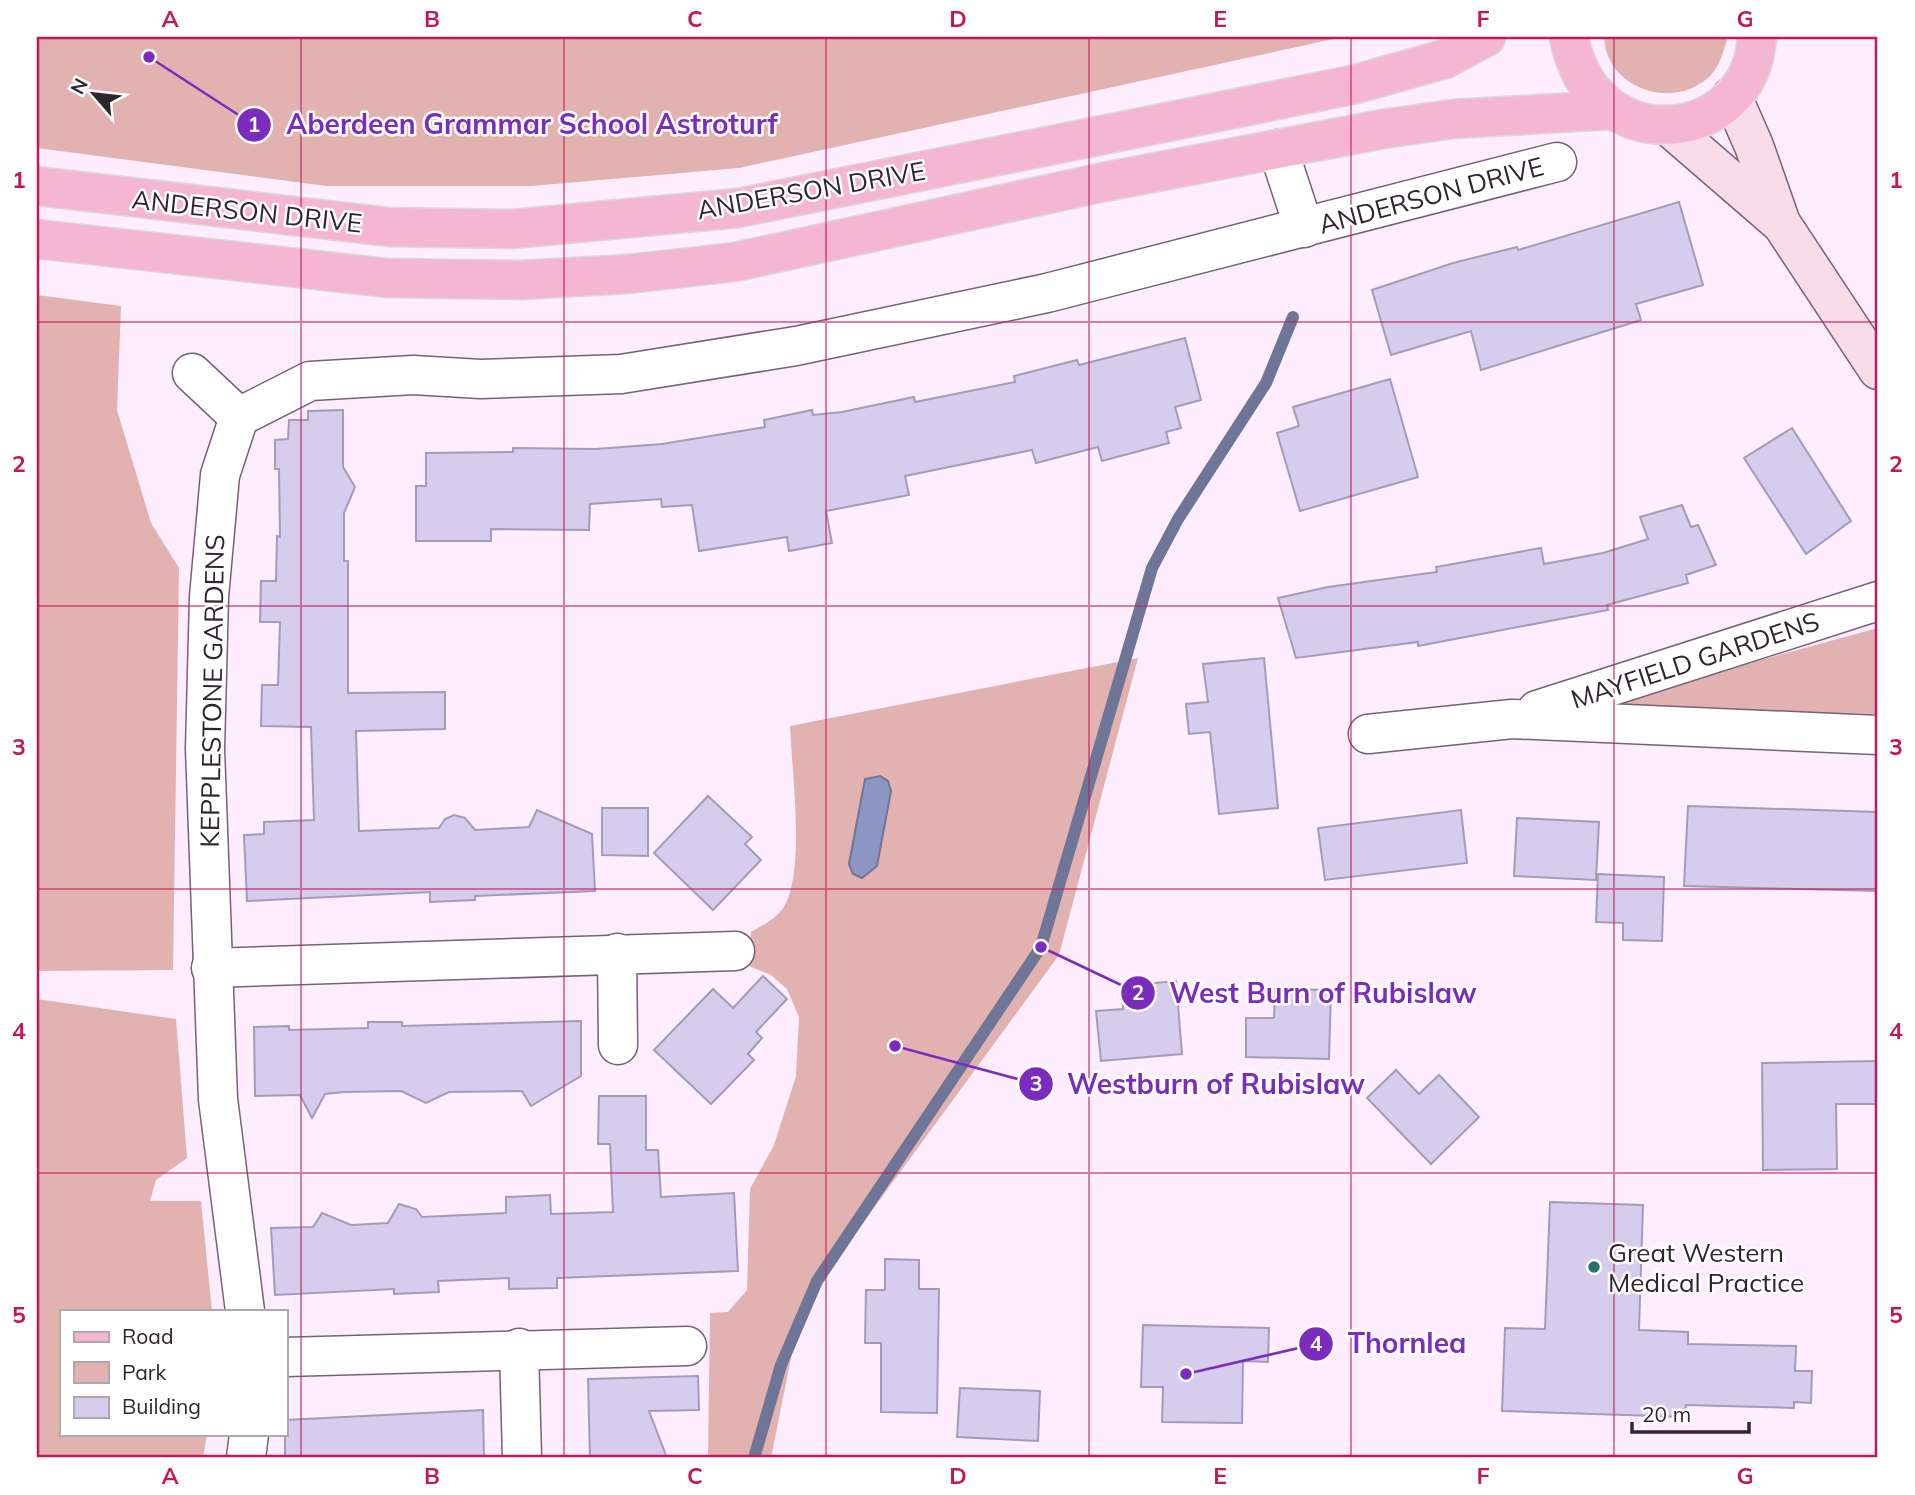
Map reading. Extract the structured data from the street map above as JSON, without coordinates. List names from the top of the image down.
{
  "streets": {
    "main road": ["ANDERSON DRIVE"],
    "street": ["MAYFIELD GARDENS", "KEPPLESTONE GARDENS"]
  },
  "crossings": [
    ["ANDERSON DRIVE", "KEPPLESTONE GARDENS"]
  ],
  "places": [
    "Aberdeen Grammar School Astroturf",
    "West Burn of Rubislaw",
    "Westburn of Rubislaw",
    "Great Western Medical Practice",
    "Thornlea"
  ],
  "legend": ["Road", "Park", "Building"],
  "scale_bar": "20 m",
  "north": "top left",
  "grid": {
    "columns": [
      "A",
      "B",
      "C",
      "D",
      "E",
      "F",
      "G"
    ],
    "rows": [
      "1",
      "2",
      "3",
      "4",
      "5"
    ]
  }
}
